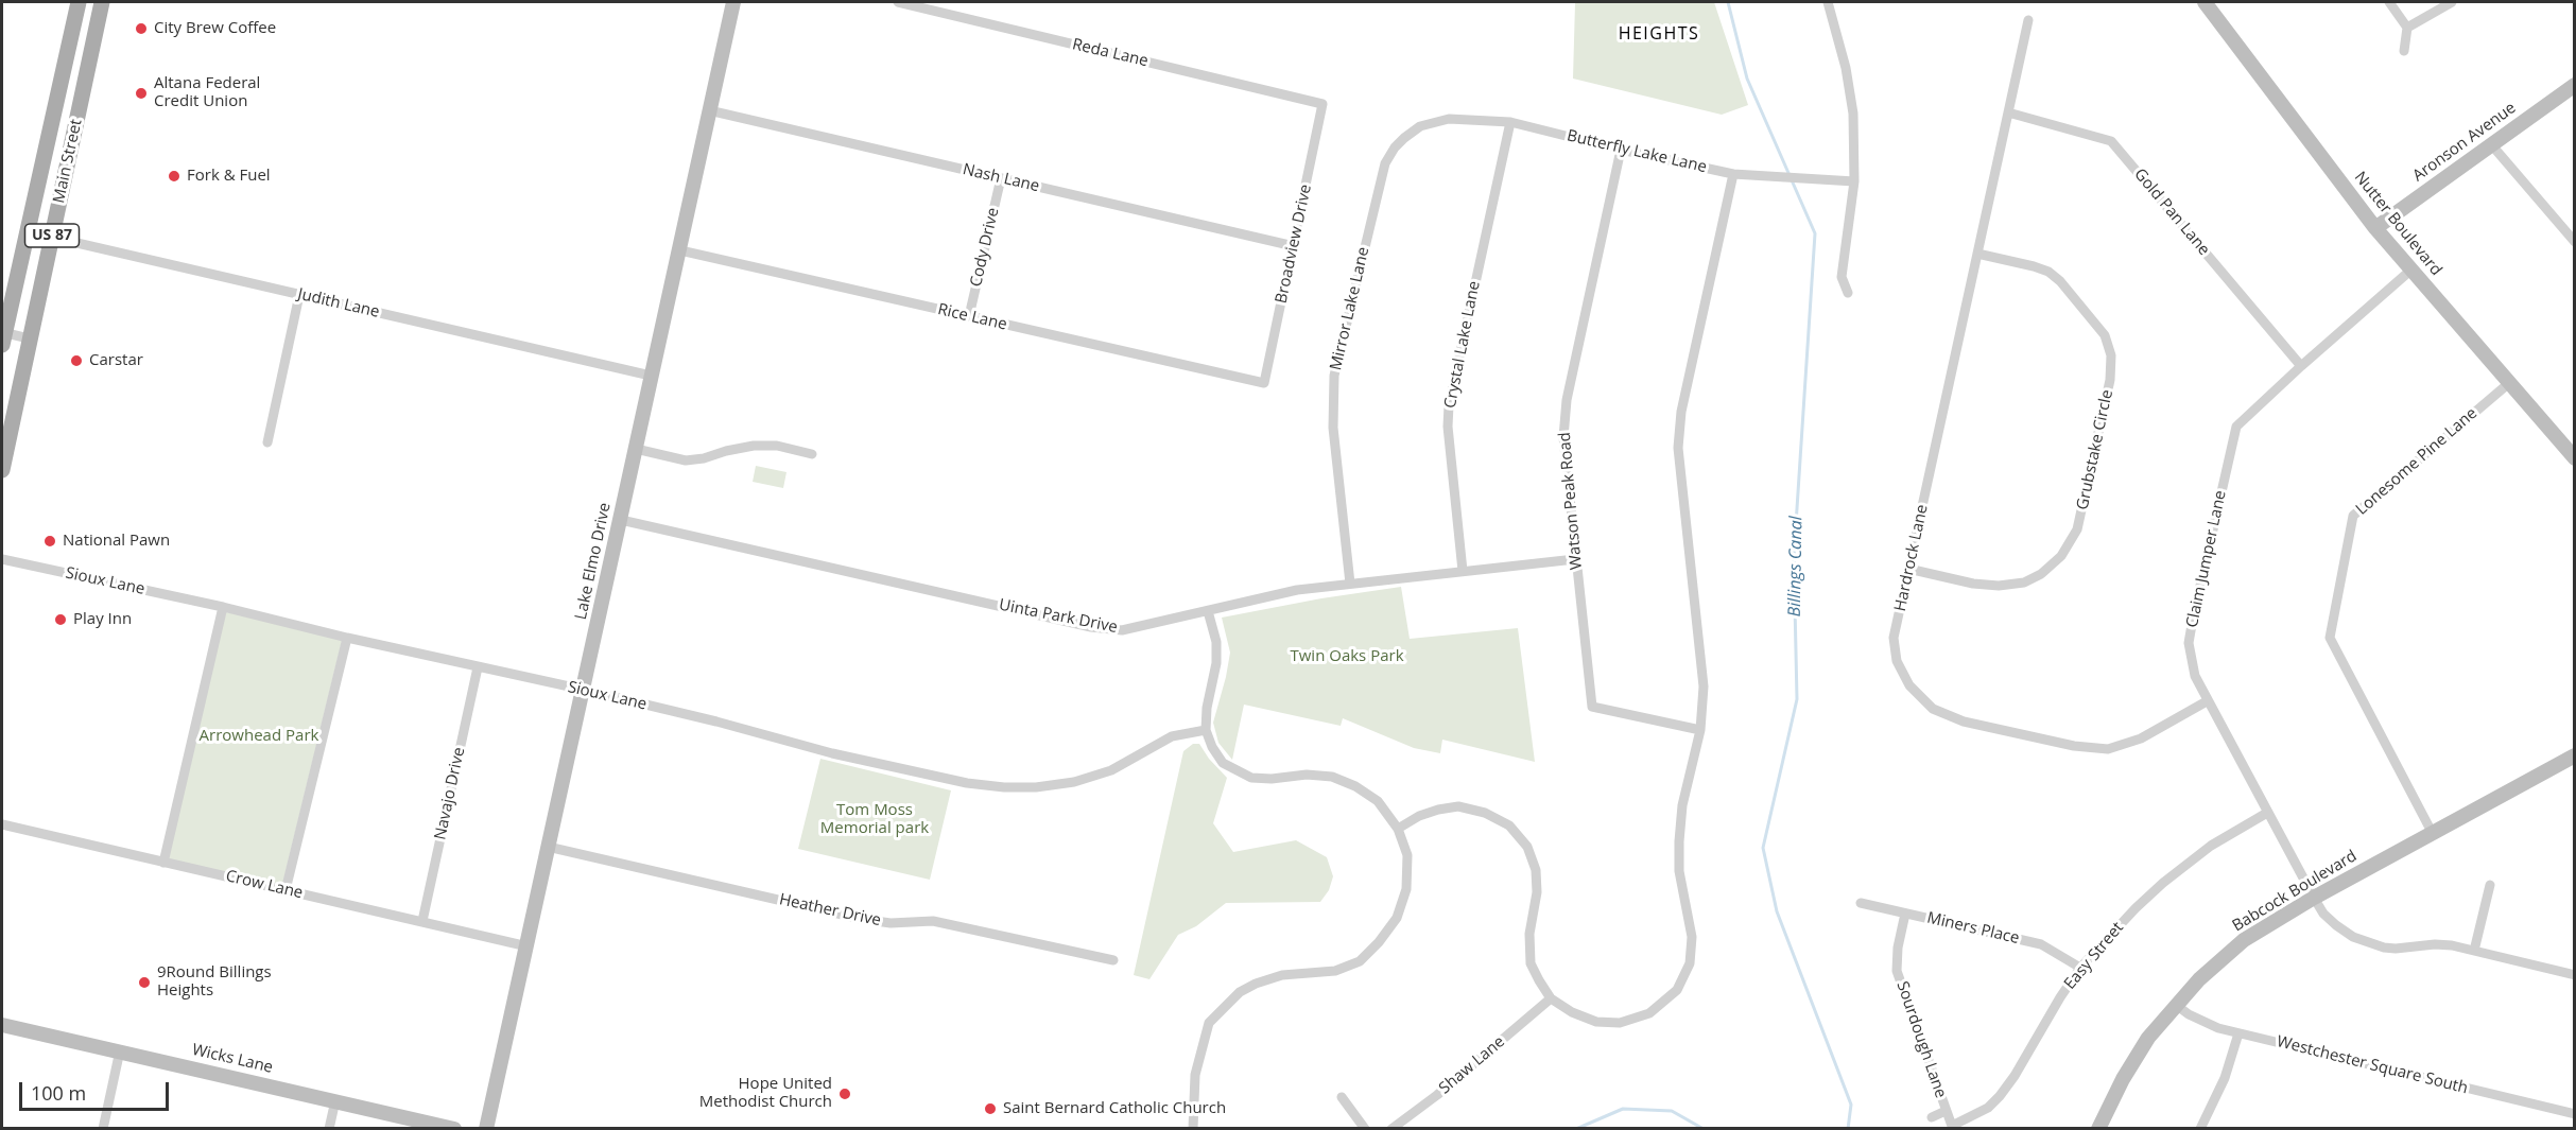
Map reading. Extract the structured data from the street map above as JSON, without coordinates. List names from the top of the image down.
{
  "streets": {
    "main road": [
      "Aronson Avenue",
      "Main Street",
      "Nutter Boulevard",
      "US 87",
      "Lake Elmo Drive",
      "Babcock Boulevard",
      "Wicks Lane"
    ],
    "street": [
      "Reda Lane",
      "Butterfly Lake Lane",
      "Nash Lane",
      "Gold Pan Lane",
      "Broadview Drive",
      "Cody Drive",
      "Judith Lane",
      "Mirror Lake Lane",
      "Rice Lane",
      "Crystal Lake Lane",
      "Grubstake Circle",
      "Lonesome Pine Lane",
      "Watson Peak Road",
      "Hardrock Lane",
      "Claim Jumper Lane",
      "Sioux Lane",
      "Uinta Park Drive",
      "Navajo Drive",
      "Crow Lane",
      "Heather Drive",
      "Miners Place",
      "Easy Street",
      "Sourdough Lane",
      "Shaw Lane",
      "Westchester Square South"
    ]
  },
  "crossings": [
    ["Reda Lane", "Broadview Drive"],
    ["Aronson Avenue", "Nutter Boulevard"],
    ["Butterfly Lake Lane", "Mirror Lake Lane"],
    ["Butterfly Lake Lane", "Crystal Lake Lane"],
    ["Butterfly Lake Lane", "Watson Peak Road"],
    ["Main Street", "Judith Lane"],
    ["Nash Lane", "Broadview Drive"],
    ["Nash Lane", "Cody Drive"],
    ["Nash Lane", "Lake Elmo Drive"],
    ["Gold Pan Lane", "Hardrock Lane"],
    ["Gold Pan Lane", "Claim Jumper Lane"],
    ["Nutter Boulevard", "Lonesome Pine Lane"],
    ["Nutter Boulevard", "Claim Jumper Lane"],
    ["Broadview Drive", "Rice Lane"],
    ["Cody Drive", "Rice Lane"],
    ["Judith Lane", "Lake Elmo Drive"],
    ["Mirror Lake Lane", "Uinta Park Drive"],
    ["Rice Lane", "Lake Elmo Drive"],
    ["Crystal Lake Lane", "Uinta Park Drive"],
    ["Grubstake Circle", "Hardrock Lane"],
    ["Lonesome Pine Lane", "Babcock Boulevard"],
    ["Watson Peak Road", "Uinta Park Drive"],
    ["Hardrock Lane", "Claim Jumper Lane"],
    ["Claim Jumper Lane", "Babcock Boulevard"],
    ["Claim Jumper Lane", "Easy Street"],
    ["Lake Elmo Drive", "Sioux Lane"],
    ["Lake Elmo Drive", "Uinta Park Drive"],
    ["Lake Elmo Drive", "Crow Lane"],
    ["Lake Elmo Drive", "Heather Drive"],
    ["Sioux Lane", "Navajo Drive"],
    ["Navajo Drive", "Crow Lane"],
    ["Babcock Boulevard", "Westchester Square South"],
    ["Miners Place", "Easy Street"],
    ["Miners Place", "Sourdough Lane"],
    ["Easy Street", "Sourdough Lane"]
  ],
  "districts": ["HEIGHTS"],
  "water": ["Billings Canal"],
  "parks": ["Twin Oaks Park", "Arrowhead Park", "Tom Moss Memorial park"],
  "places": [
    "City Brew Coffee",
    "Altana Federal Credit Union",
    "Fork & Fuel",
    "Carstar",
    "National Pawn",
    "Play Inn",
    "9Round Billings Heights",
    "Hope United Methodist Church",
    "Saint Bernard Catholic Church"
  ],
  "scale_bar": "100 m"
}
